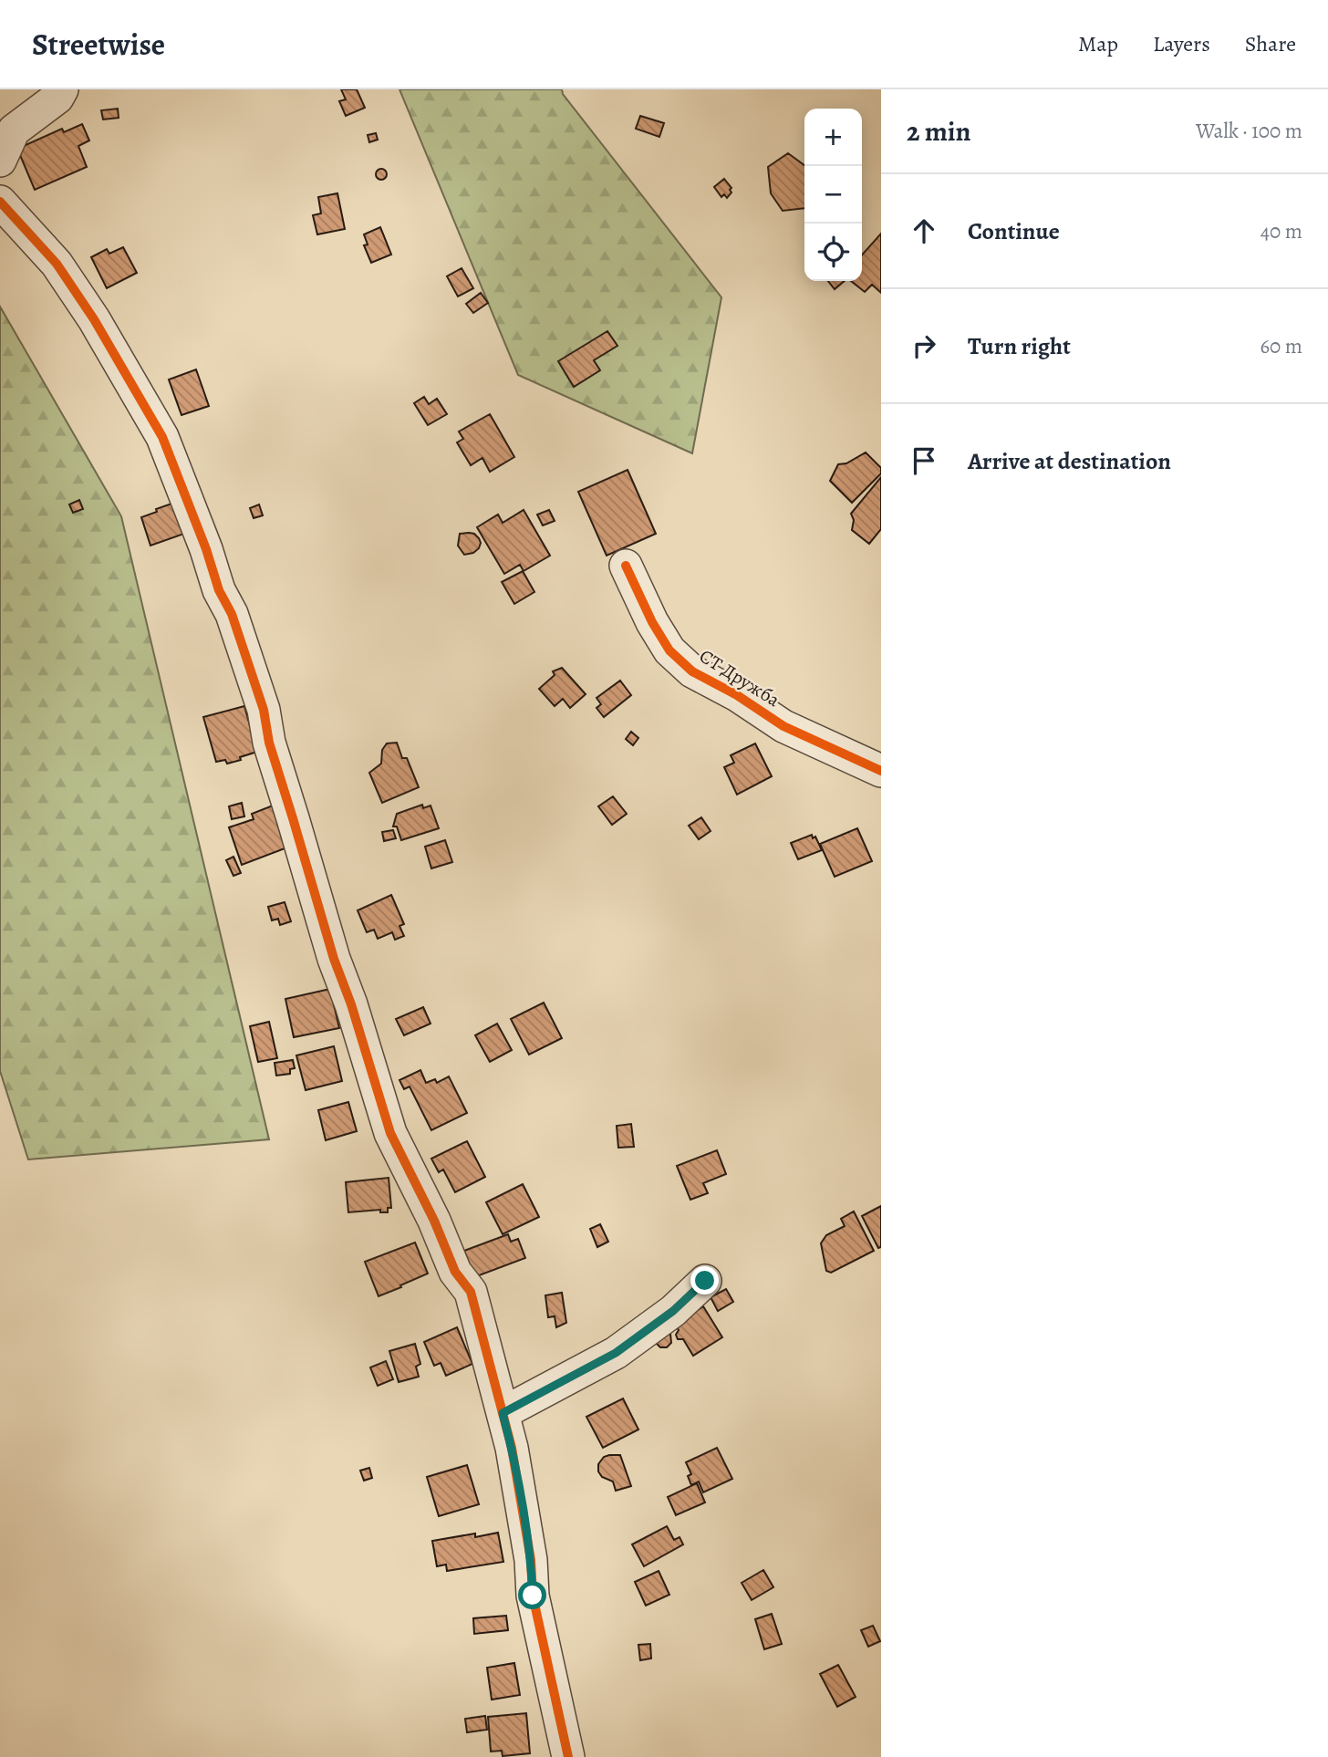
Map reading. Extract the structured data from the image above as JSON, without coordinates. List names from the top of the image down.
{
  "streets": {
    "street": ["СТ Дружба"]
  },
  "page": {
    "header": "Streetwise",
    "nav": ["Map", "Layers", "Share"],
    "heading": ["2 min", "Walk · 100 m"],
    "map_buttons": ["+", "−"],
    "list": [
      ["Continue", "40 m"],
      ["Turn right", "60 m"],
      "Arrive at destination"
    ]
  }
}
